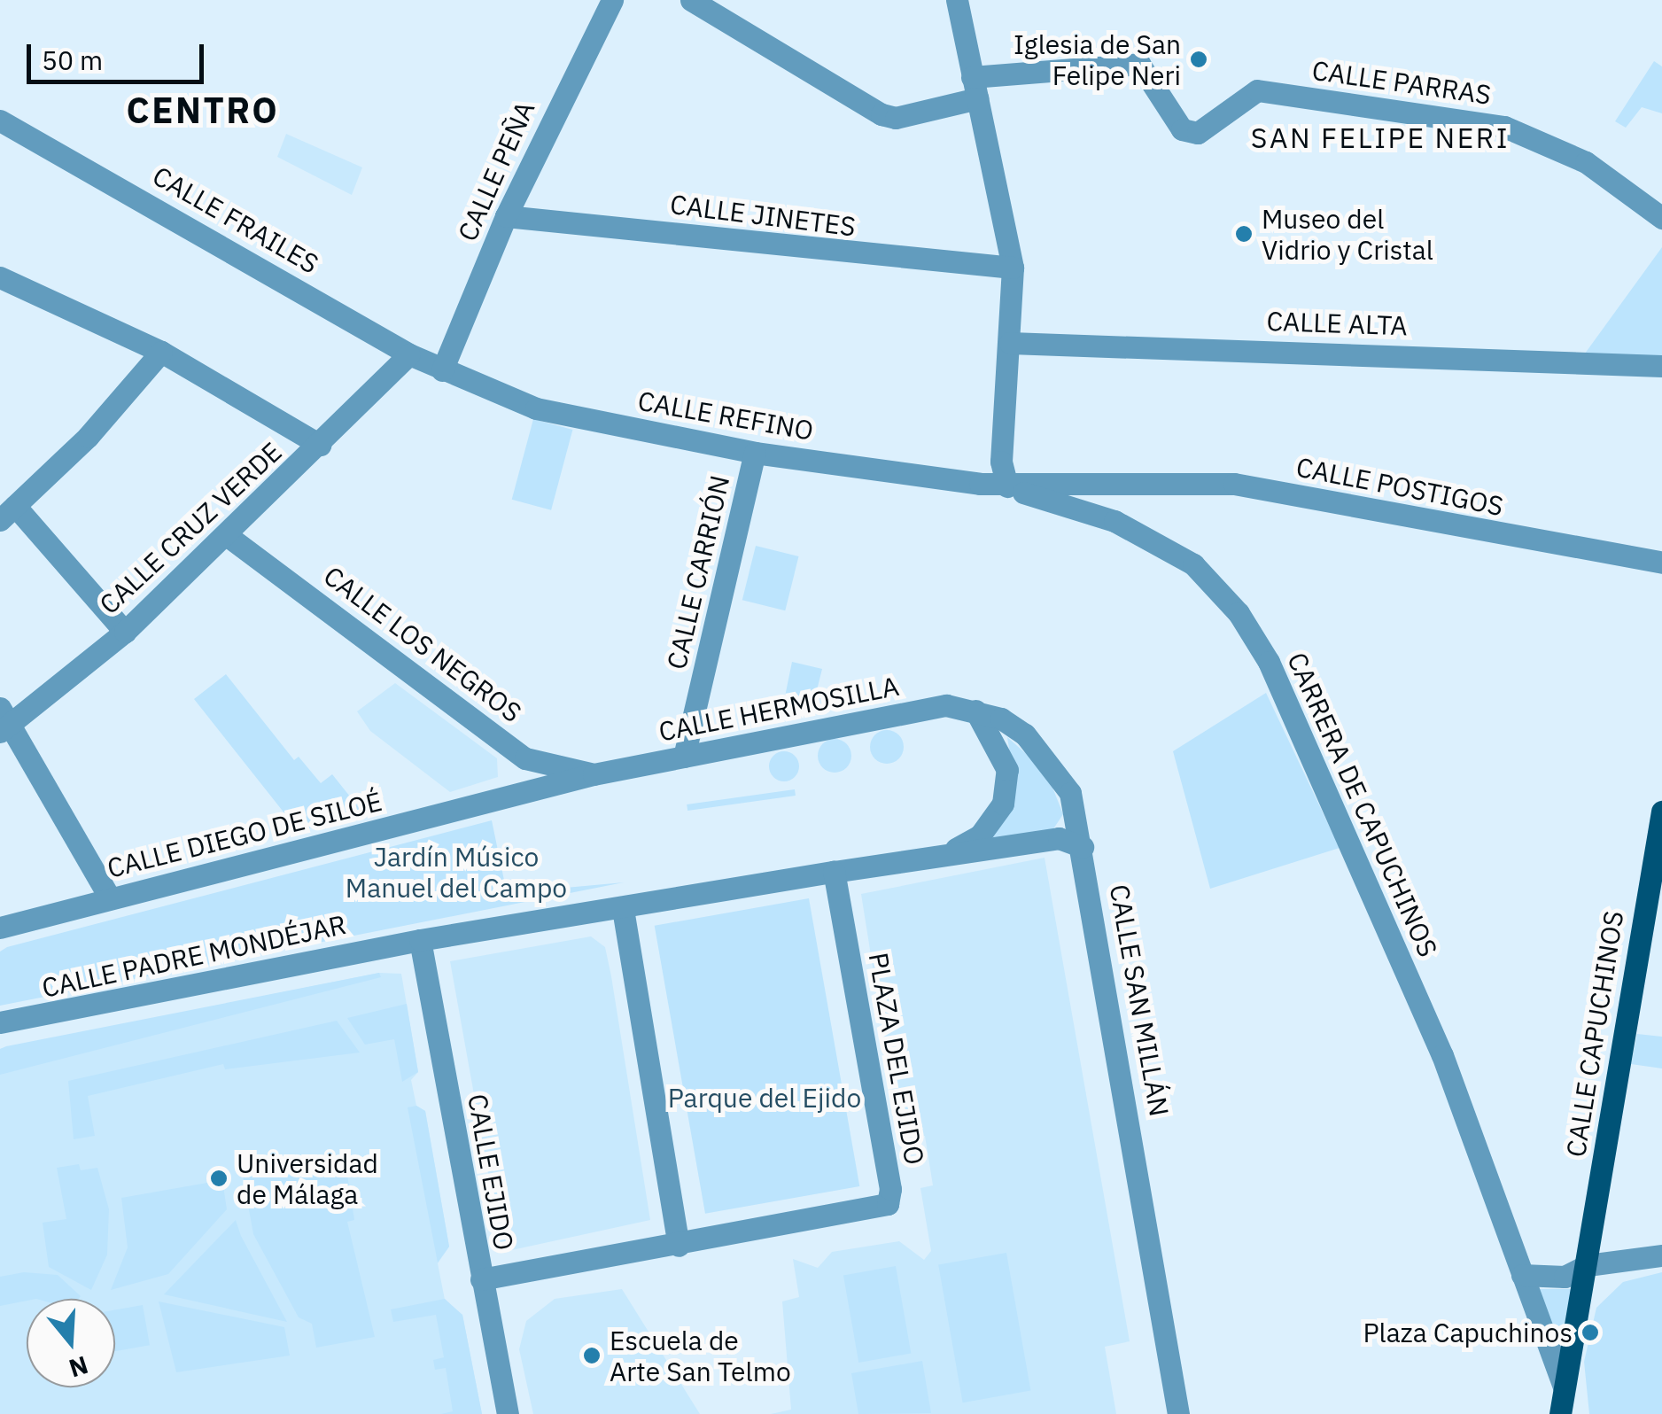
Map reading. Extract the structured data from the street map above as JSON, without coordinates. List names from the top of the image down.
{
  "streets": {
    "main road": ["CALLE CAPUCHINOS"],
    "street": [
      "CALLE PARRAS",
      "CALLE PEÑA",
      "CALLE JINETES",
      "CALLE FRAILES",
      "CALLE ALTA",
      "CALLE REFINO",
      "CALLE POSTIGOS",
      "CALLE CRUZ VERDE",
      "CALLE CARRIÓN",
      "CALLE LOS NEGROS",
      "CALLE HERMOSILLA",
      "CARRERA DE CAPUCHINOS",
      "CALLE DIEGO DE SILOÉ",
      "CALLE PADRE MONDÉJAR",
      "CALLE SAN MILLÁN",
      "PLAZA DEL EJIDO",
      "CALLE EJIDO"
    ]
  },
  "crossings": [
    ["CALLE PEÑA", "CALLE JINETES"],
    ["CALLE PEÑA", "CALLE FRAILES"],
    ["CALLE PEÑA", "CALLE REFINO"],
    ["CALLE FRAILES", "CALLE REFINO"],
    ["CALLE FRAILES", "CALLE CRUZ VERDE"],
    ["CALLE REFINO", "CALLE POSTIGOS"],
    ["CALLE REFINO", "CALLE CARRIÓN"],
    ["CALLE REFINO", "CARRERA DE CAPUCHINOS"],
    ["CALLE POSTIGOS", "CARRERA DE CAPUCHINOS"],
    ["CALLE CRUZ VERDE", "CALLE LOS NEGROS"],
    ["CALLE CARRIÓN", "CALLE HERMOSILLA"],
    ["CALLE LOS NEGROS", "CALLE HERMOSILLA"],
    ["CALLE LOS NEGROS", "CALLE DIEGO DE SILOÉ"],
    ["CALLE HERMOSILLA", "CALLE DIEGO DE SILOÉ"],
    ["CALLE HERMOSILLA", "CALLE PADRE MONDÉJAR"],
    ["CALLE HERMOSILLA", "CALLE SAN MILLÁN"],
    ["CALLE PADRE MONDÉJAR", "CALLE SAN MILLÁN"],
    ["CALLE PADRE MONDÉJAR", "PLAZA DEL EJIDO"],
    ["CALLE PADRE MONDÉJAR", "CALLE EJIDO"],
    ["PLAZA DEL EJIDO", "CALLE EJIDO"]
  ],
  "districts": ["CENTRO", "SAN FELIPE NERI"],
  "parks": ["Jardín Músico Manuel del Campo", "Parque del Ejido"],
  "places": [
    "Iglesia de San Felipe Neri",
    "Museo del Vidrio y Cristal",
    "Universidad de Málaga",
    "Plaza Capuchinos",
    "Escuela de Arte San Telmo"
  ],
  "scale_bar": "50 m",
  "north": "bottom"
}
